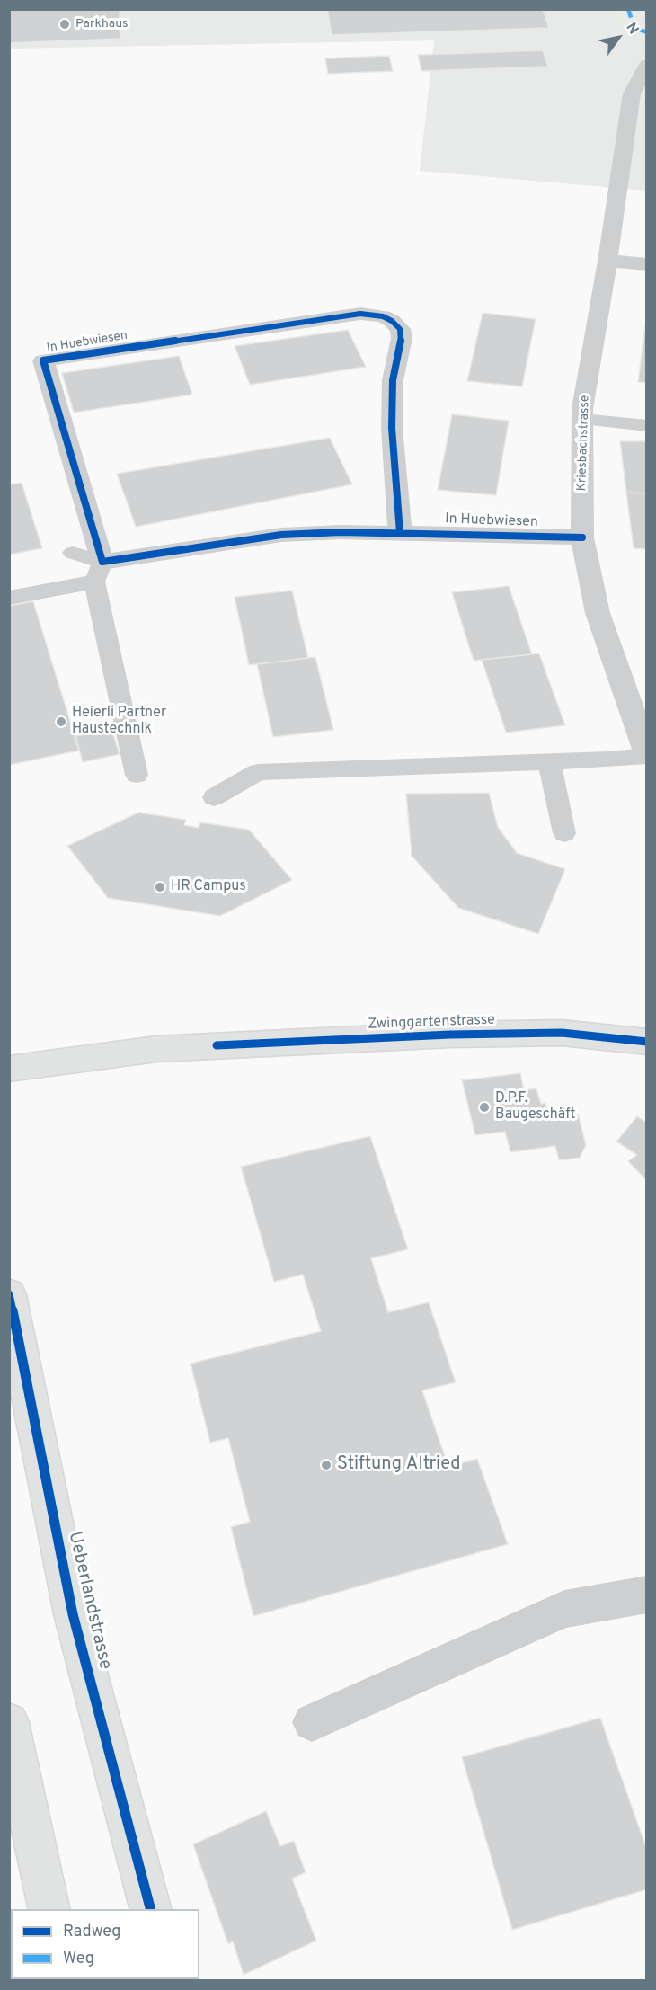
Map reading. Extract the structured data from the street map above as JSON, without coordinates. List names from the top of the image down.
{
  "streets": {
    "main road": ["Zwinggartenstrasse", "Ueberlandstrasse"],
    "street": ["In Huebwiesen", "Kriesbachstrasse"]
  },
  "crossings": [
    ["In Huebwiesen", "Kriesbachstrasse"]
  ],
  "places": [
    "Parkhaus",
    "Heierli Partner Haustechnik",
    "HR Campus",
    "D.P.F. Baugeschäft",
    "Stiftung Altried"
  ],
  "legend": ["Radweg", "Weg"],
  "north": "top right"
}
